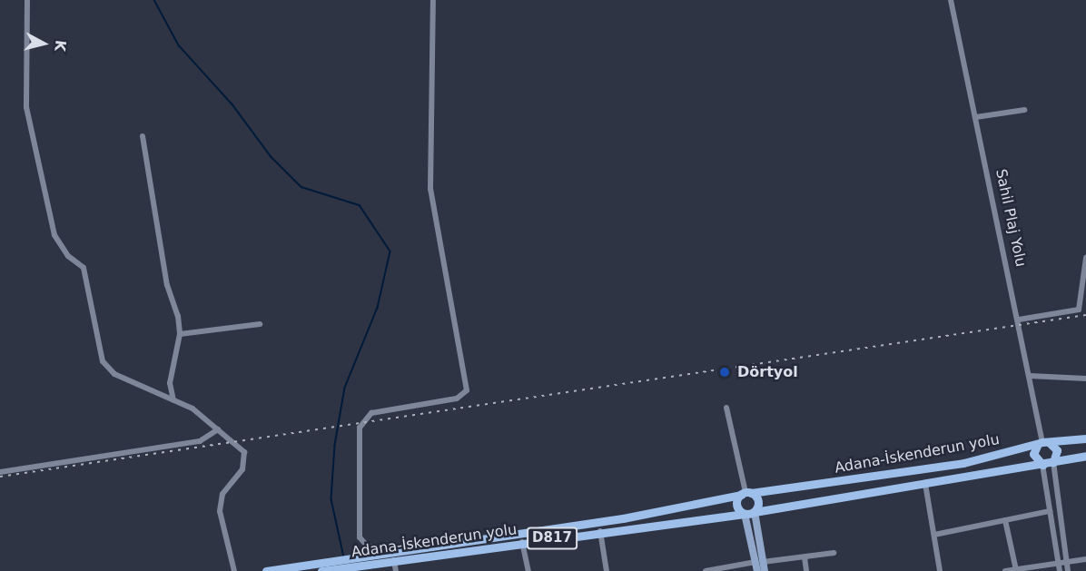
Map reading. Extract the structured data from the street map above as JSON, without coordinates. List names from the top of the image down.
{
  "streets": {
    "highway": ["Adana-İskenderun yolu", "D817"],
    "street": ["Sahil Plaj Yolu"]
  },
  "crossings": [
    ["Sahil Plaj Yolu", "Adana-İskenderun yolu"],
    ["Adana-İskenderun yolu", "D817"]
  ],
  "places": ["Dörtyol"],
  "north": "right"
}
